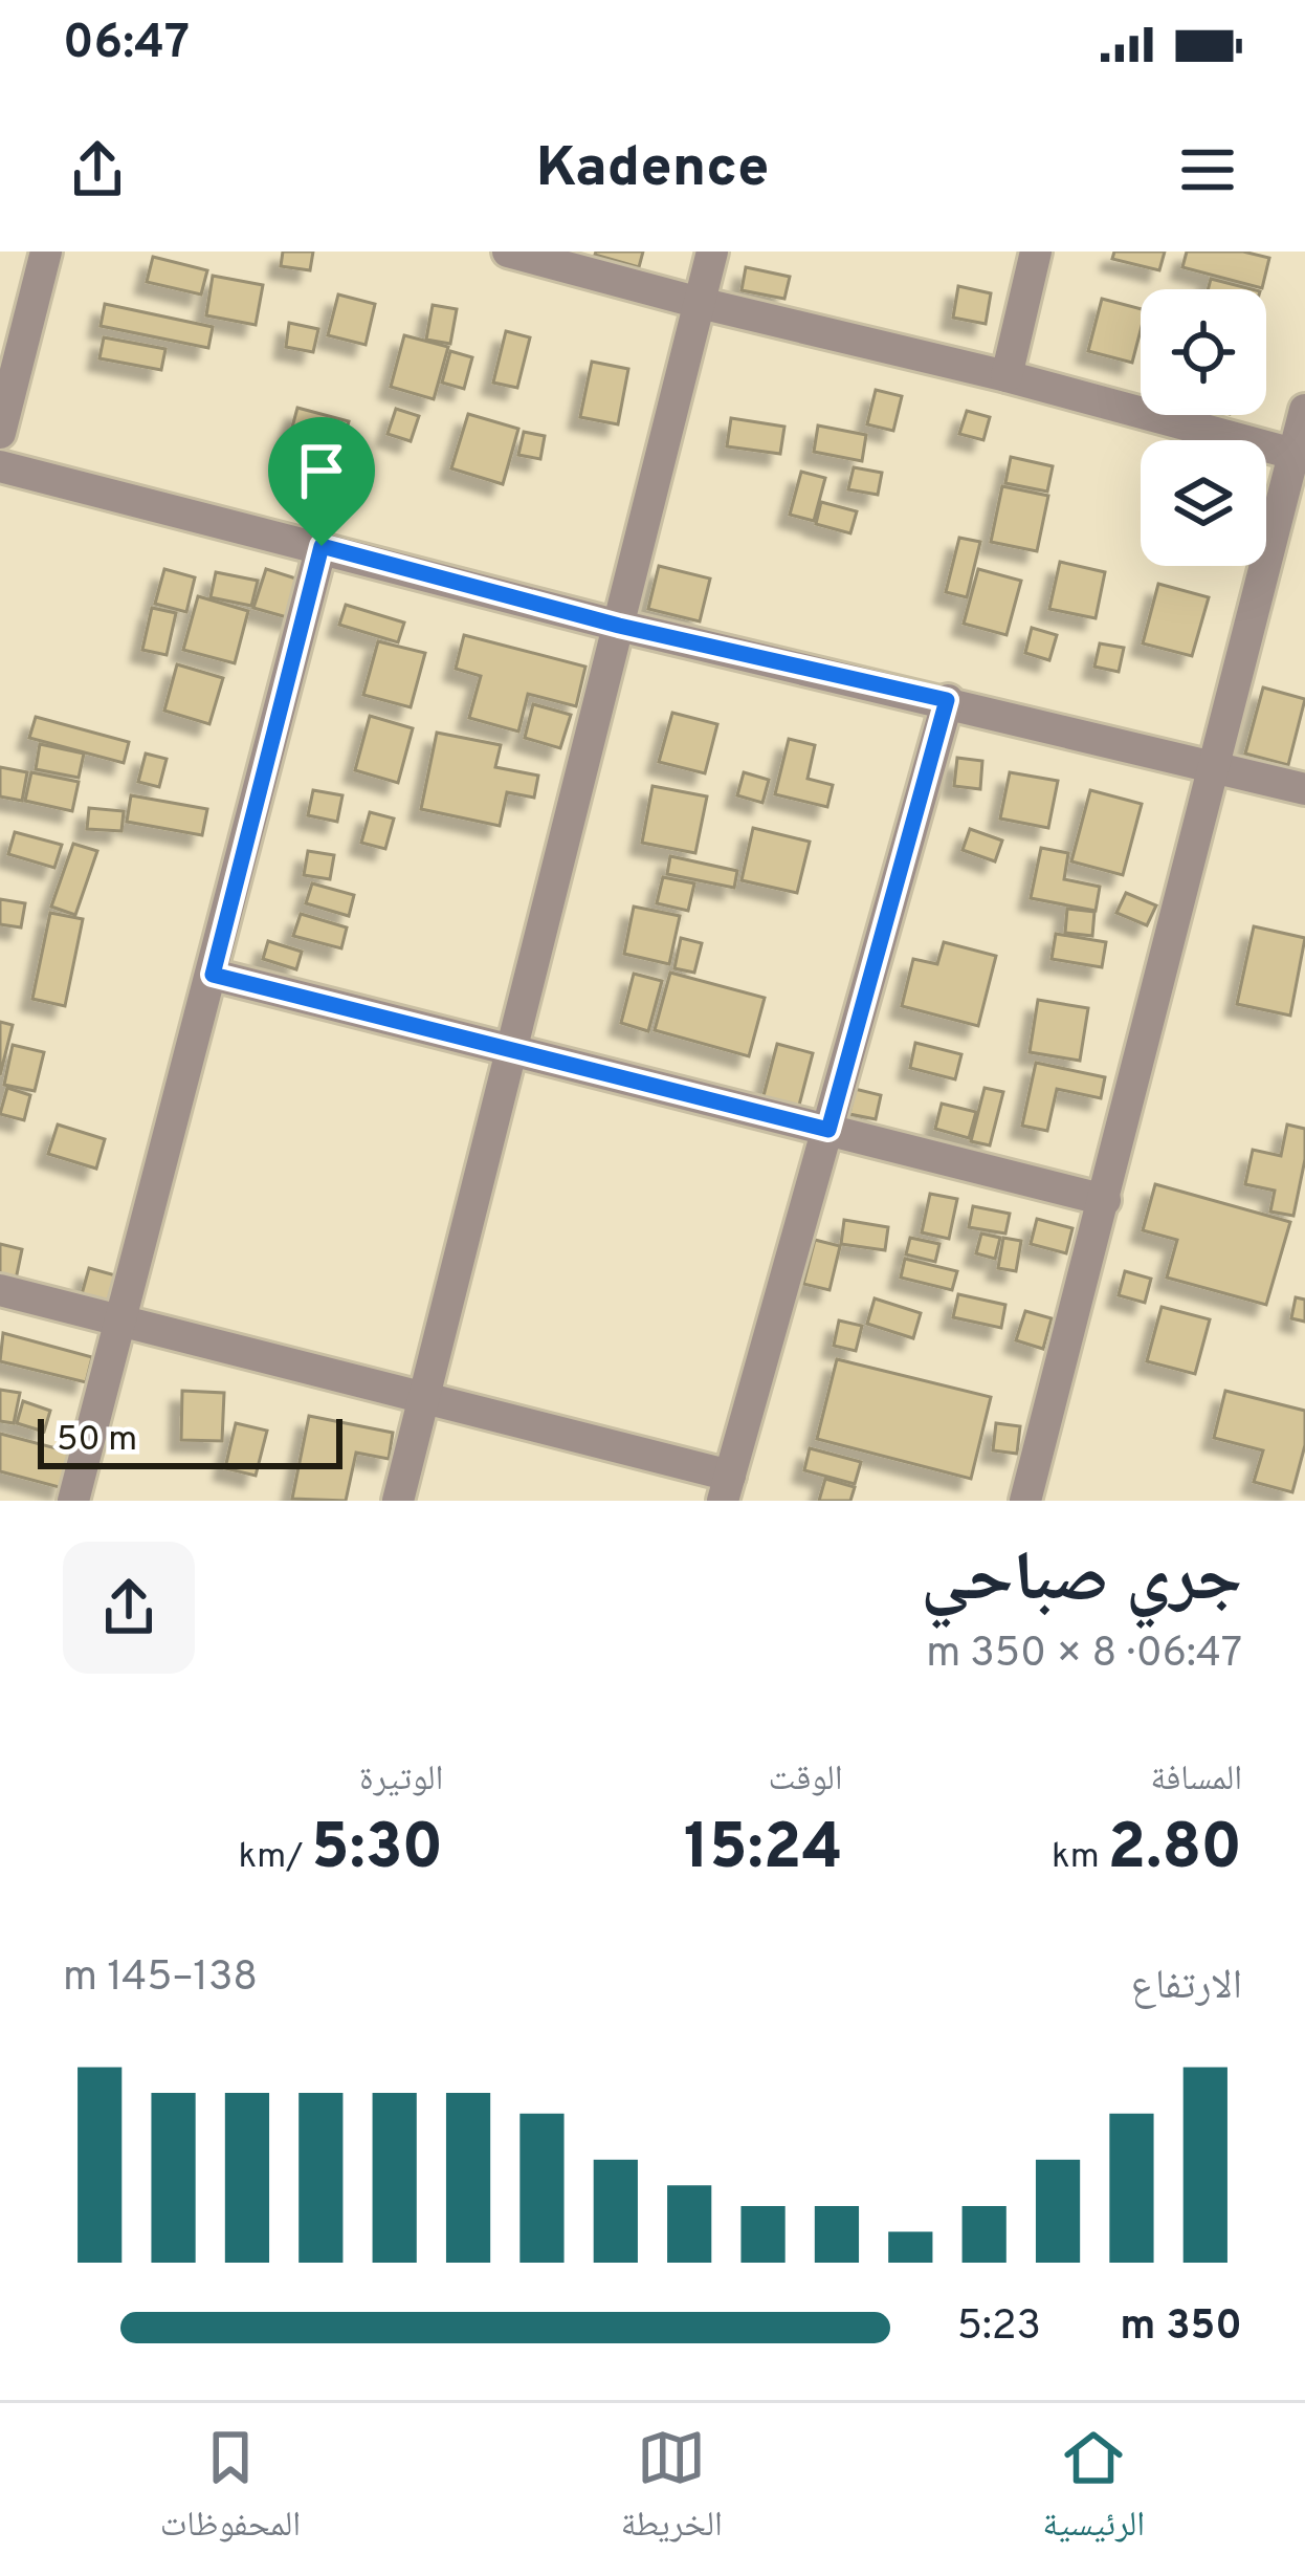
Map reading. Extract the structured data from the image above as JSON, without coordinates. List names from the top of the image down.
{
  "scale_bar": "50 m",
  "page": {
    "status": "06:47",
    "header": "Kadence",
    "scale": "50 m",
    "heading": ["جري صباحي", "06:47 · 8 × 350 m"],
    "stats": [
      ["المسافة", "2.80 km"],
      ["الوقت", "15:24"],
      ["الوتيرة", "5:30 /km"]
    ],
    "chart": ["الارتفاع", "138–145 m"],
    "list": [
      {
        "name": "350 m",
        "note": "5:23"
      }
    ],
    "tabs": ["الرئيسية", "الخريطة", "المحفوظات"]
  }
}
